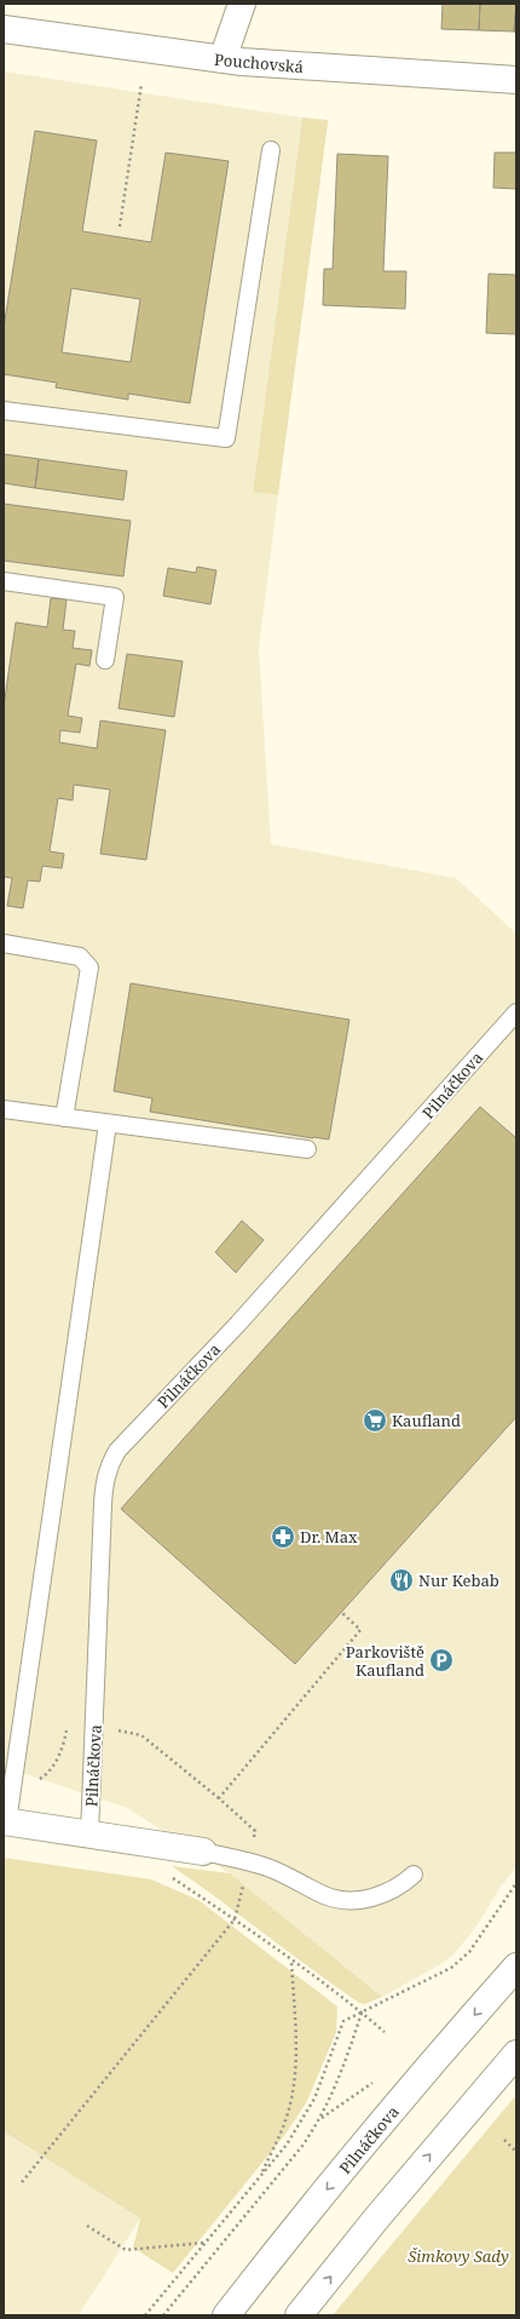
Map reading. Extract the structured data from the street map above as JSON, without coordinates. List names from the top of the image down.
{
  "streets": {
    "main road": ["Pouchovská", "Pilnáčkova"]
  },
  "parks": ["Šimkovy Sady"],
  "places": {
    "supermarket": ["Kaufland"],
    "pharmacy": ["Dr. Max"],
    "restaurant": ["Nur Kebab"],
    "parking": ["Parkoviště Kaufland"]
  }
}
